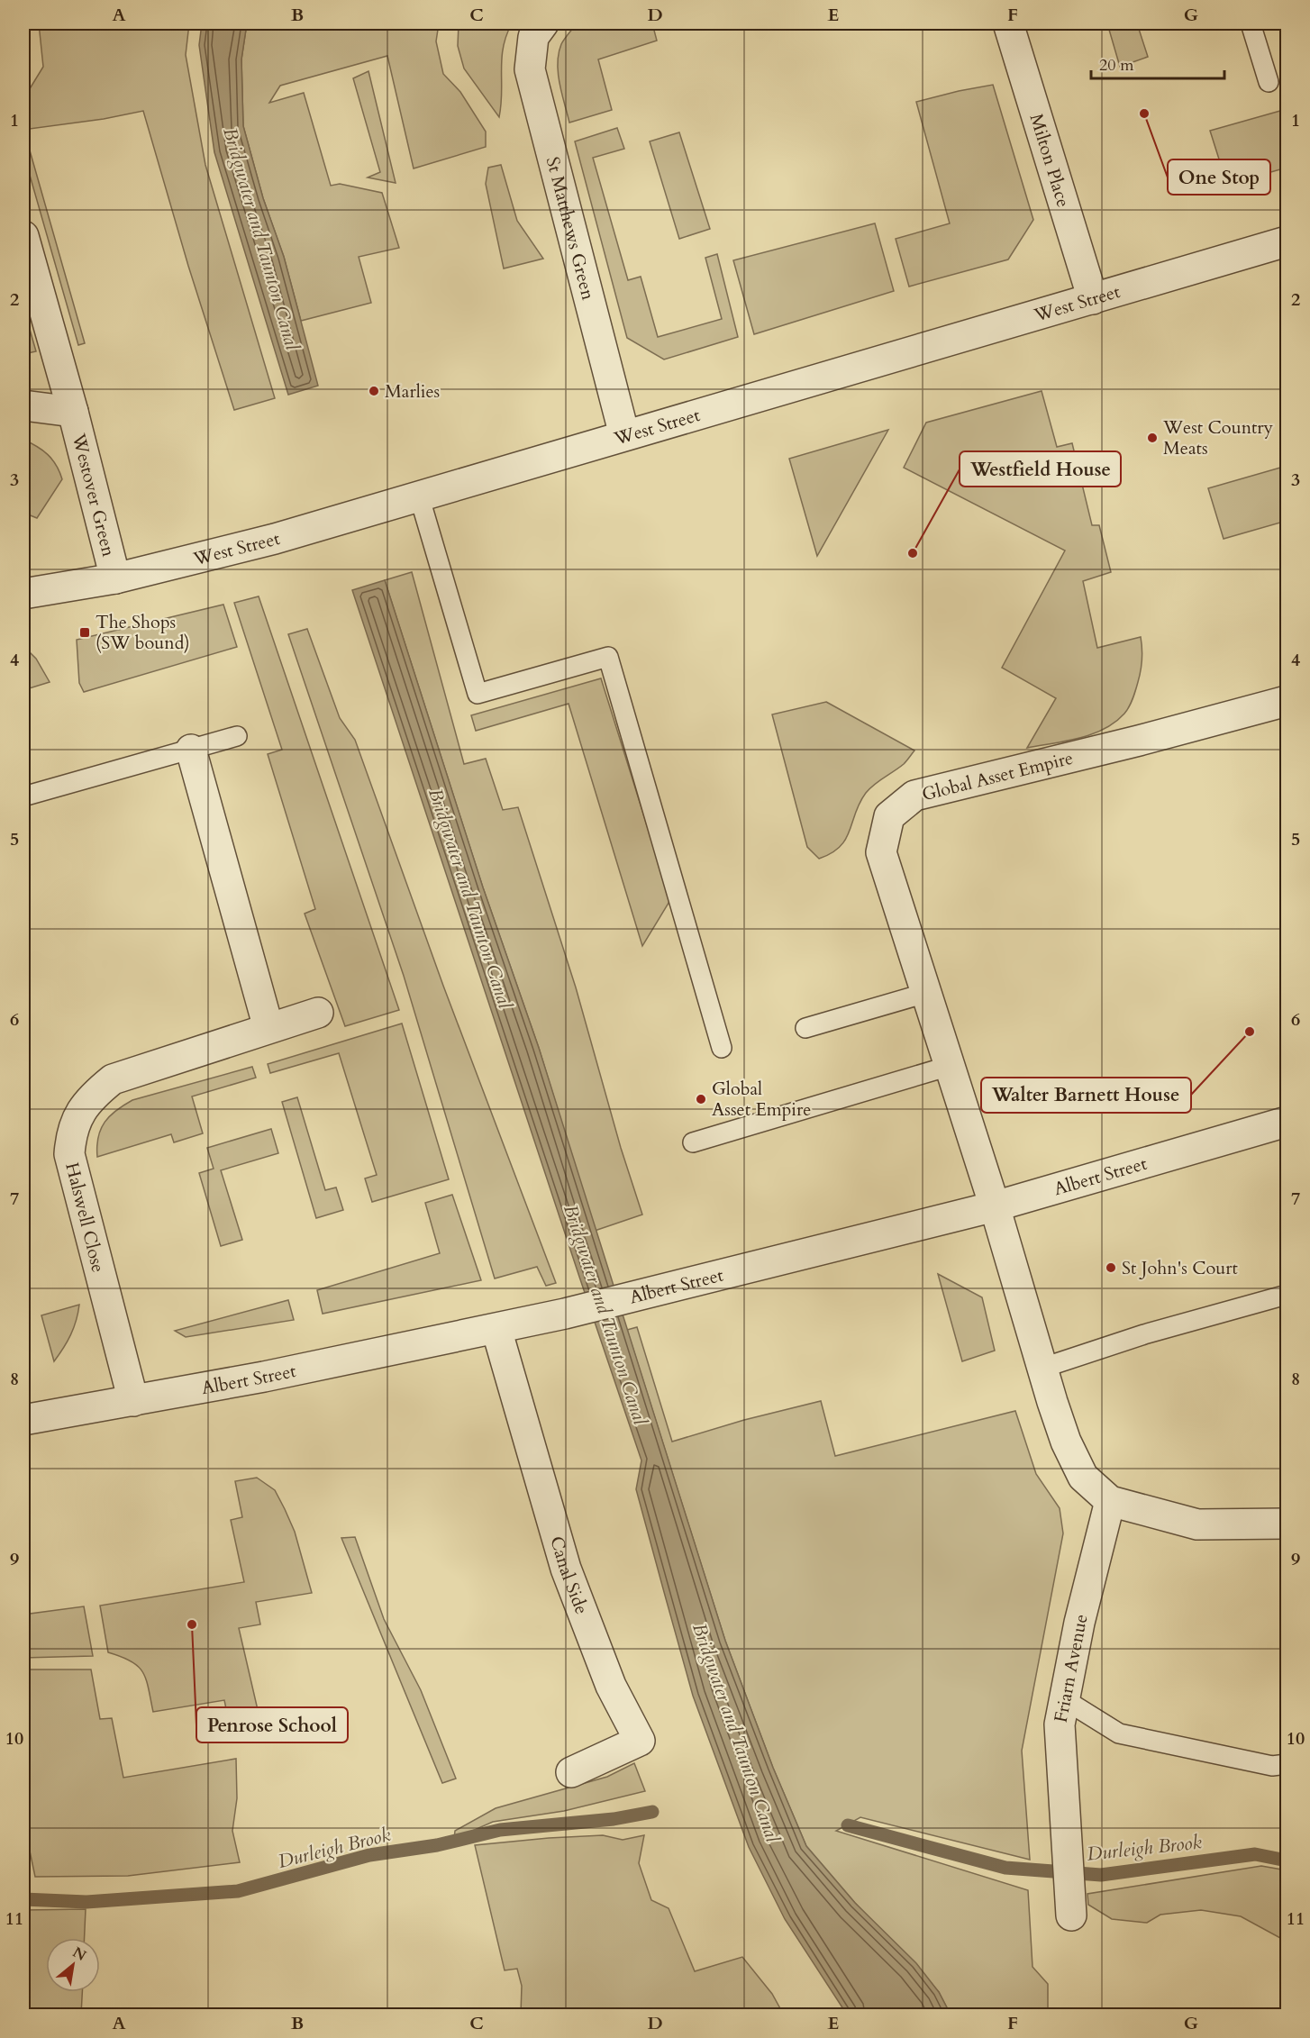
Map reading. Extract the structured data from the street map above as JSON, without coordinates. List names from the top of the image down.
{
  "streets": {
    "street": [
      "Milton Place",
      "St Matthews Green",
      "West Street",
      "Westover Green",
      "Global Asset Empire",
      "Albert Street",
      "Halswell Close",
      "Canal Side",
      "Friarn Avenue"
    ]
  },
  "crossings": [
    ["Milton Place", "West Street"],
    ["St Matthews Green", "West Street"],
    ["West Street", "Westover Green"],
    ["Global Asset Empire", "Albert Street"],
    ["Albert Street", "Halswell Close"],
    ["Albert Street", "Canal Side"]
  ],
  "water": ["Bridgwater and Taunton Canal", "Durleigh Brook"],
  "places": {
    "other": [
      "One Stop",
      "Marlies",
      "West Country Meats",
      "Westfield House",
      "Walter Barnett House",
      "Global Asset Empire",
      "St John's Court",
      "Penrose School"
    ],
    "transit": ["The Shops (SW bound)"]
  },
  "scale_bar": "20 m",
  "north": "top right",
  "grid": {
    "columns": [
      "A",
      "B",
      "C",
      "D",
      "E",
      "F",
      "G"
    ],
    "rows": [
      "1",
      "2",
      "3",
      "4",
      "5",
      "6",
      "7",
      "8",
      "9",
      "10",
      "11"
    ]
  }
}
